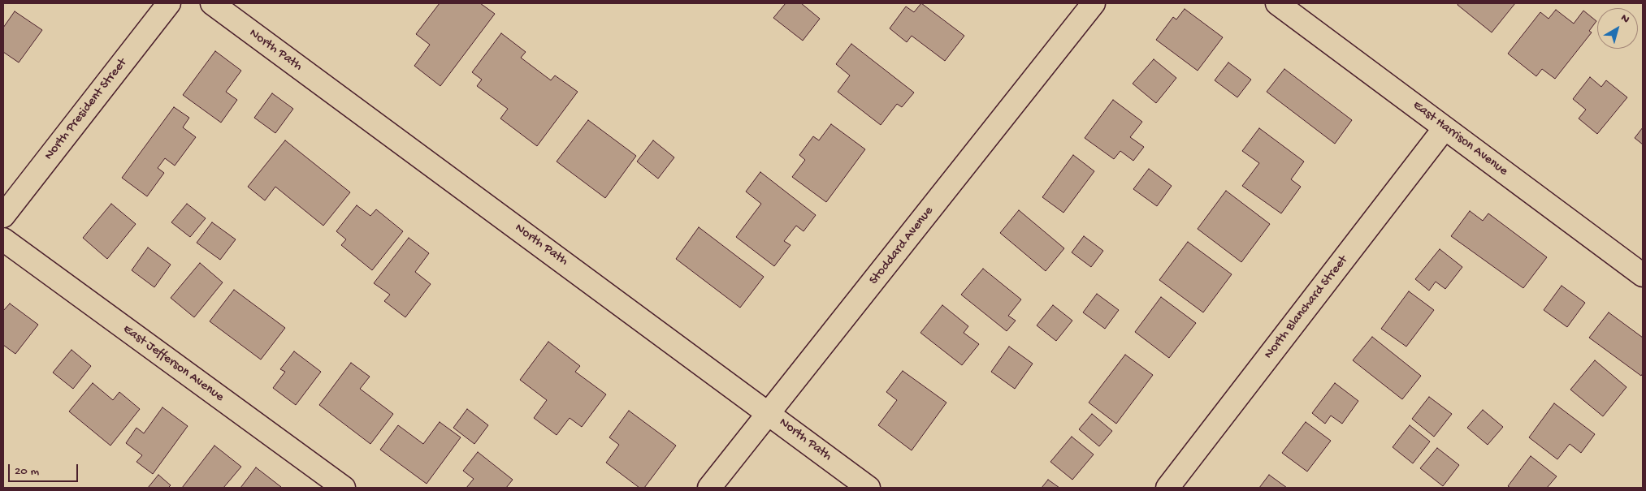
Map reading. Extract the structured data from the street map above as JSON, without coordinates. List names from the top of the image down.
{
  "streets": {
    "street": [
      "North Path",
      "North President Street",
      "East Harrison Avenue",
      "Stoddard Avenue",
      "North Blanchard Street",
      "East Jefferson Avenue"
    ]
  },
  "crossings": [
    ["North Path", "Stoddard Avenue"],
    ["East Harrison Avenue", "North Blanchard Street"]
  ],
  "scale_bar": "20 m",
  "north": "top right"
}
